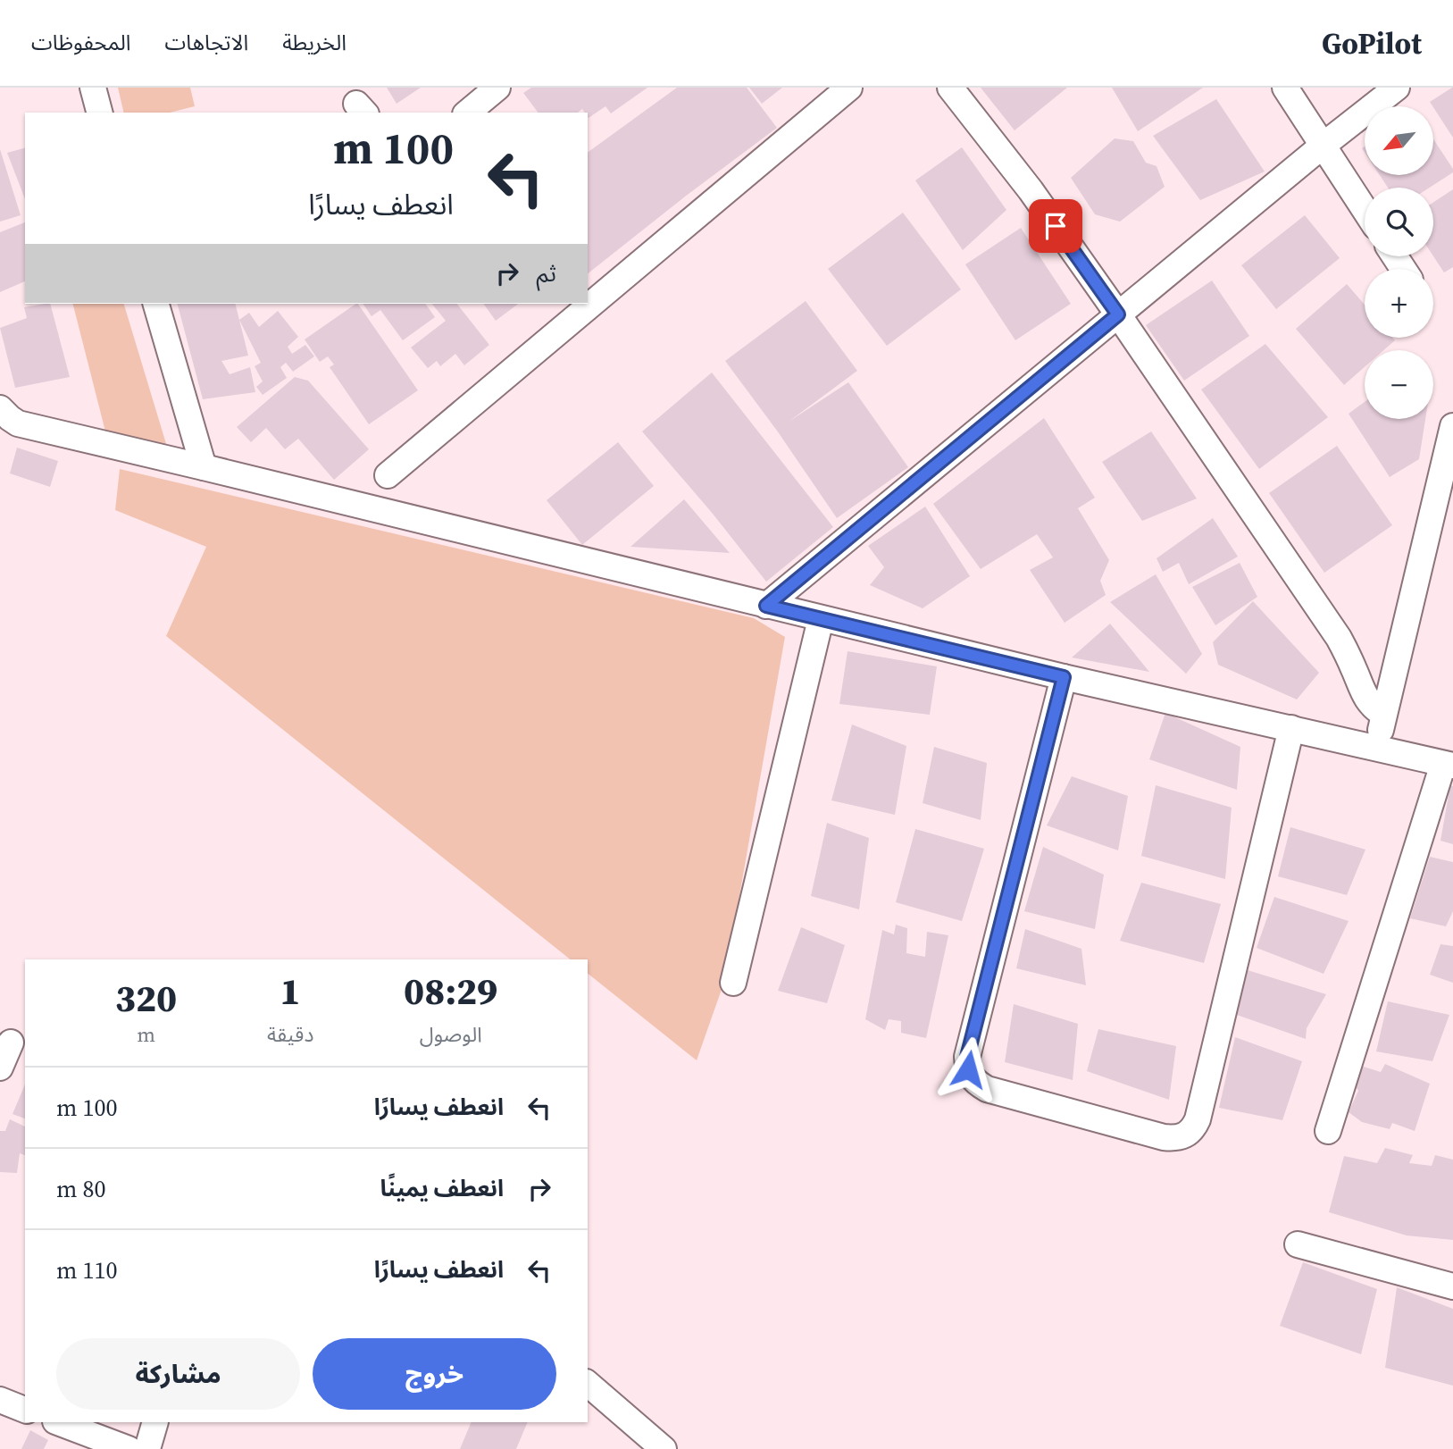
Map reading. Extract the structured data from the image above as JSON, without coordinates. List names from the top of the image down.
{
  "north": "bottom left",
  "page": {
    "header": "GoPilot",
    "nav": ["الخريطة", "الاتجاهات", "المحفوظات"],
    "map_buttons": ["+", "−"],
    "turn": ["100 m", "انعطف يسارًا"],
    "then": "ثم",
    "eta": [
      "08:29",
      "الوصول",
      "1",
      "دقيقة",
      "320",
      "m"
    ],
    "list": [
      {
        "name": "انعطف يسارًا",
        "value": "100 m"
      },
      {
        "name": "انعطف يمينًا",
        "value": "80 m"
      },
      {
        "name": "انعطف يسارًا",
        "value": "110 m"
      }
    ],
    "buttons": ["خروج", "مشاركة"]
  }
}
